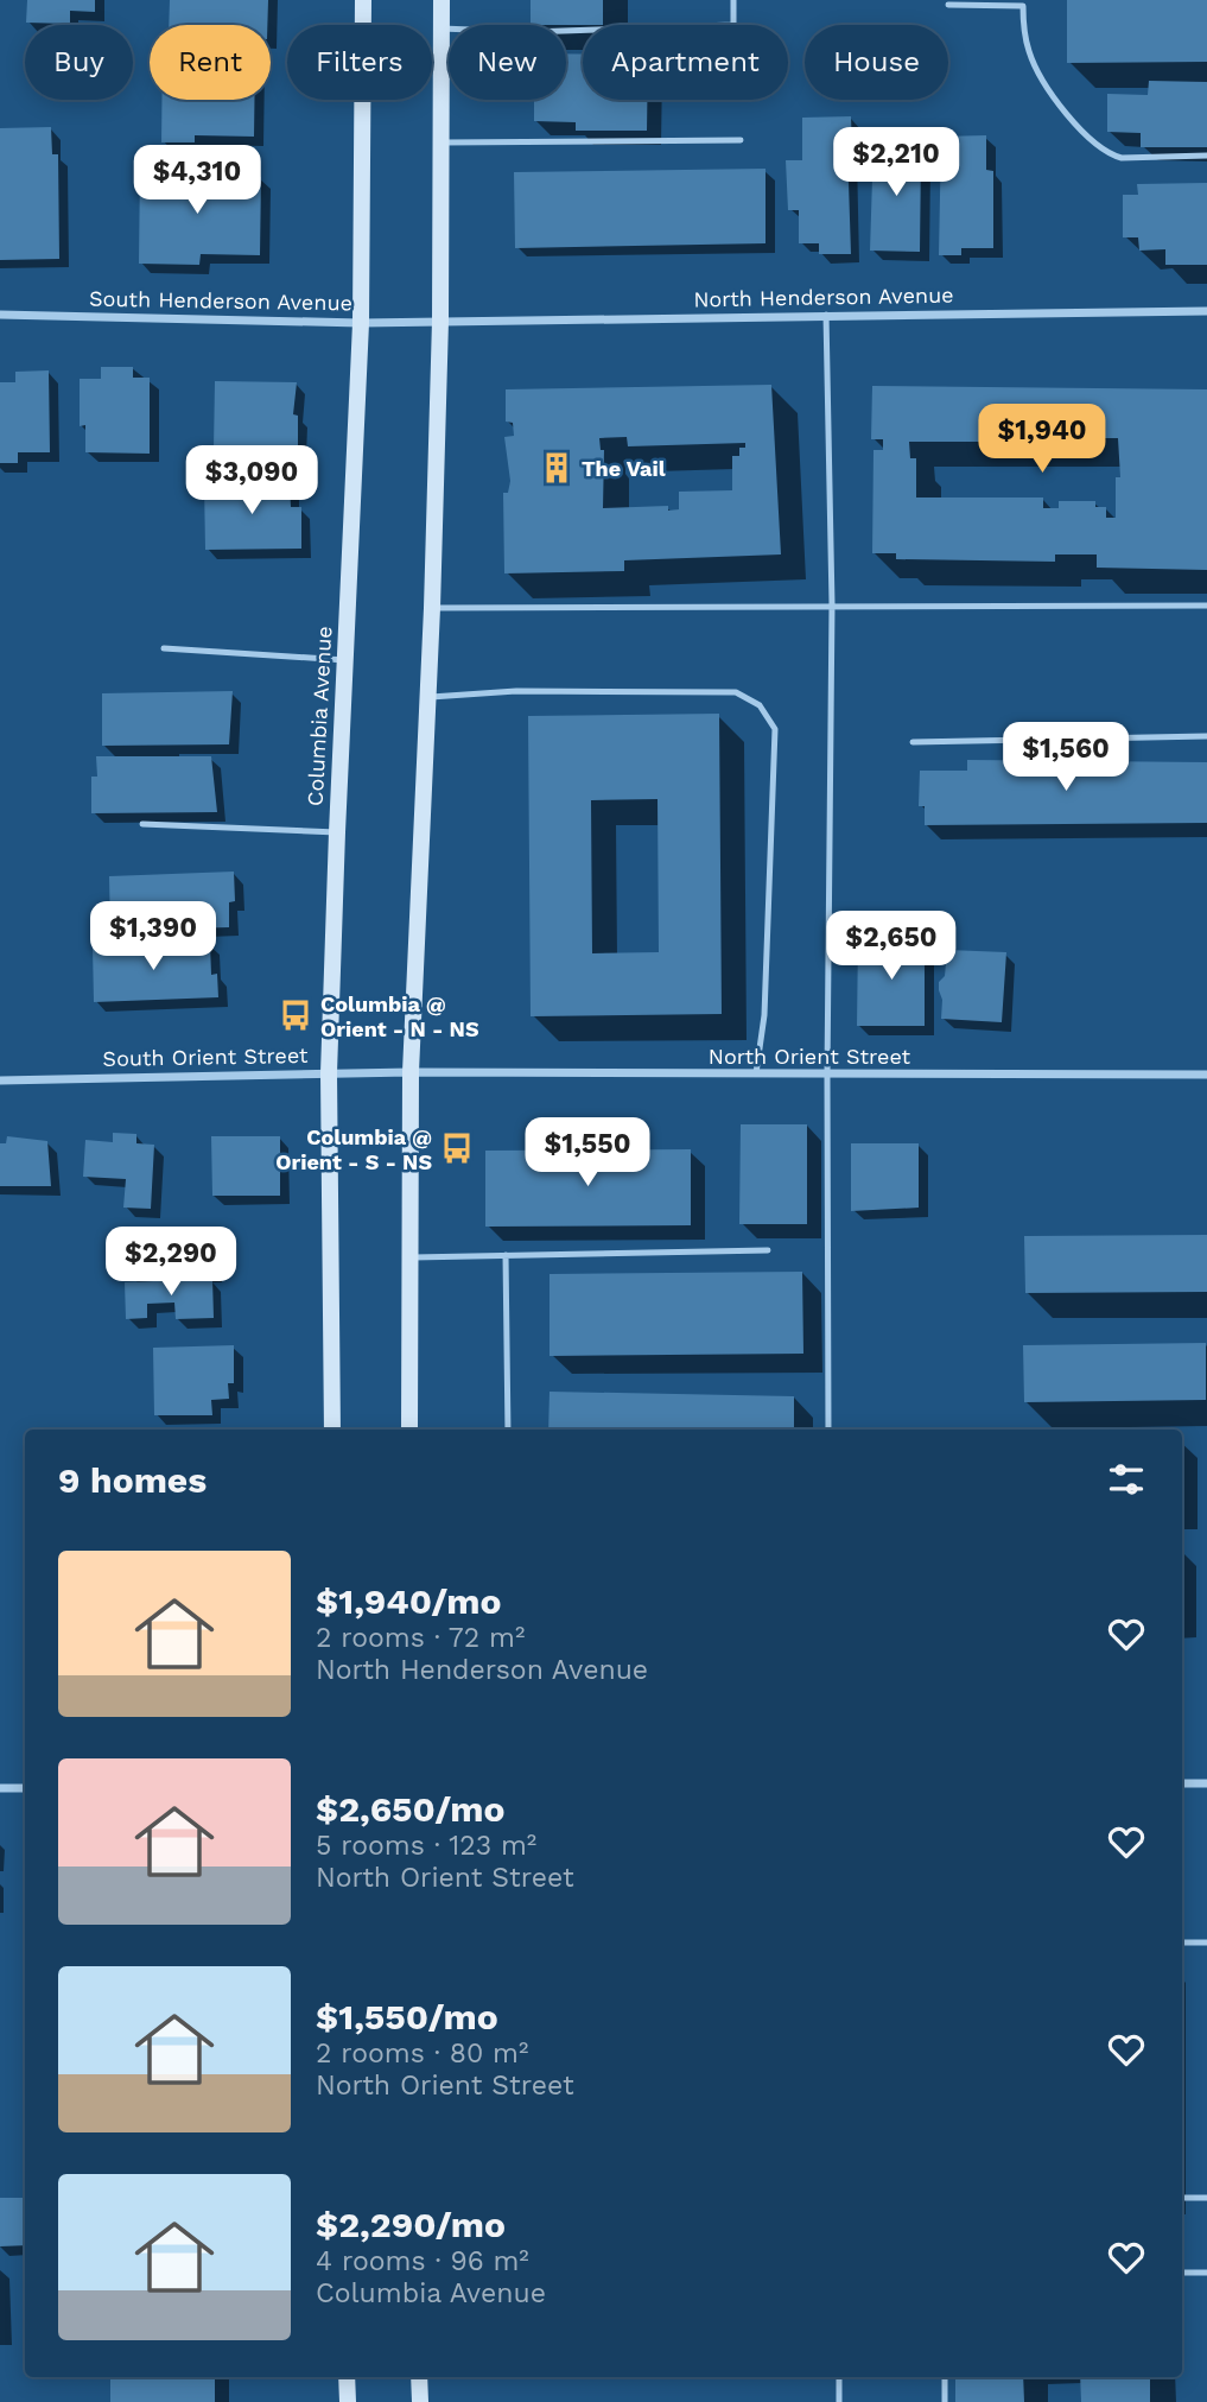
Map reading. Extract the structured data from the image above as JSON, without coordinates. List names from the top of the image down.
{
  "streets": {
    "main road": ["Columbia Avenue"],
    "street": [
      "North Henderson Avenue",
      "South Henderson Avenue",
      "North Orient Street",
      "South Orient Street"
    ]
  },
  "crossings": [
    ["North Henderson Avenue", "South Henderson Avenue"],
    ["South Henderson Avenue", "Columbia Avenue"],
    ["Columbia Avenue", "South Orient Street"],
    ["North Orient Street", "South Orient Street"]
  ],
  "places": {
    "building": ["The Vail"],
    "bus stop": ["Columbia @ Orient - N - NS", "Columbia @ Orient - S - NS"]
  },
  "page": {
    "chip": [
      "Buy",
      "Rent",
      "Filters",
      "New",
      "Apartment",
      "House"
    ],
    "price": [
      "$2,210",
      "$4,310",
      "$1,940",
      "$3,090",
      "$1,560",
      "$1,390",
      "$2,650",
      "$1,550",
      "$2,290"
    ],
    "heading": "9 homes",
    "list": [
      {
        "name": "$1,940/mo",
        "note": "2 rooms · 72 m² · North Henderson Avenue"
      },
      {
        "name": "$2,650/mo",
        "note": "5 rooms · 123 m² · North Orient Street"
      },
      {
        "name": "$1,550/mo",
        "note": "2 rooms · 80 m² · North Orient Street"
      },
      {
        "name": "$2,290/mo",
        "note": "4 rooms · 96 m² · Columbia Avenue"
      }
    ]
  }
}
